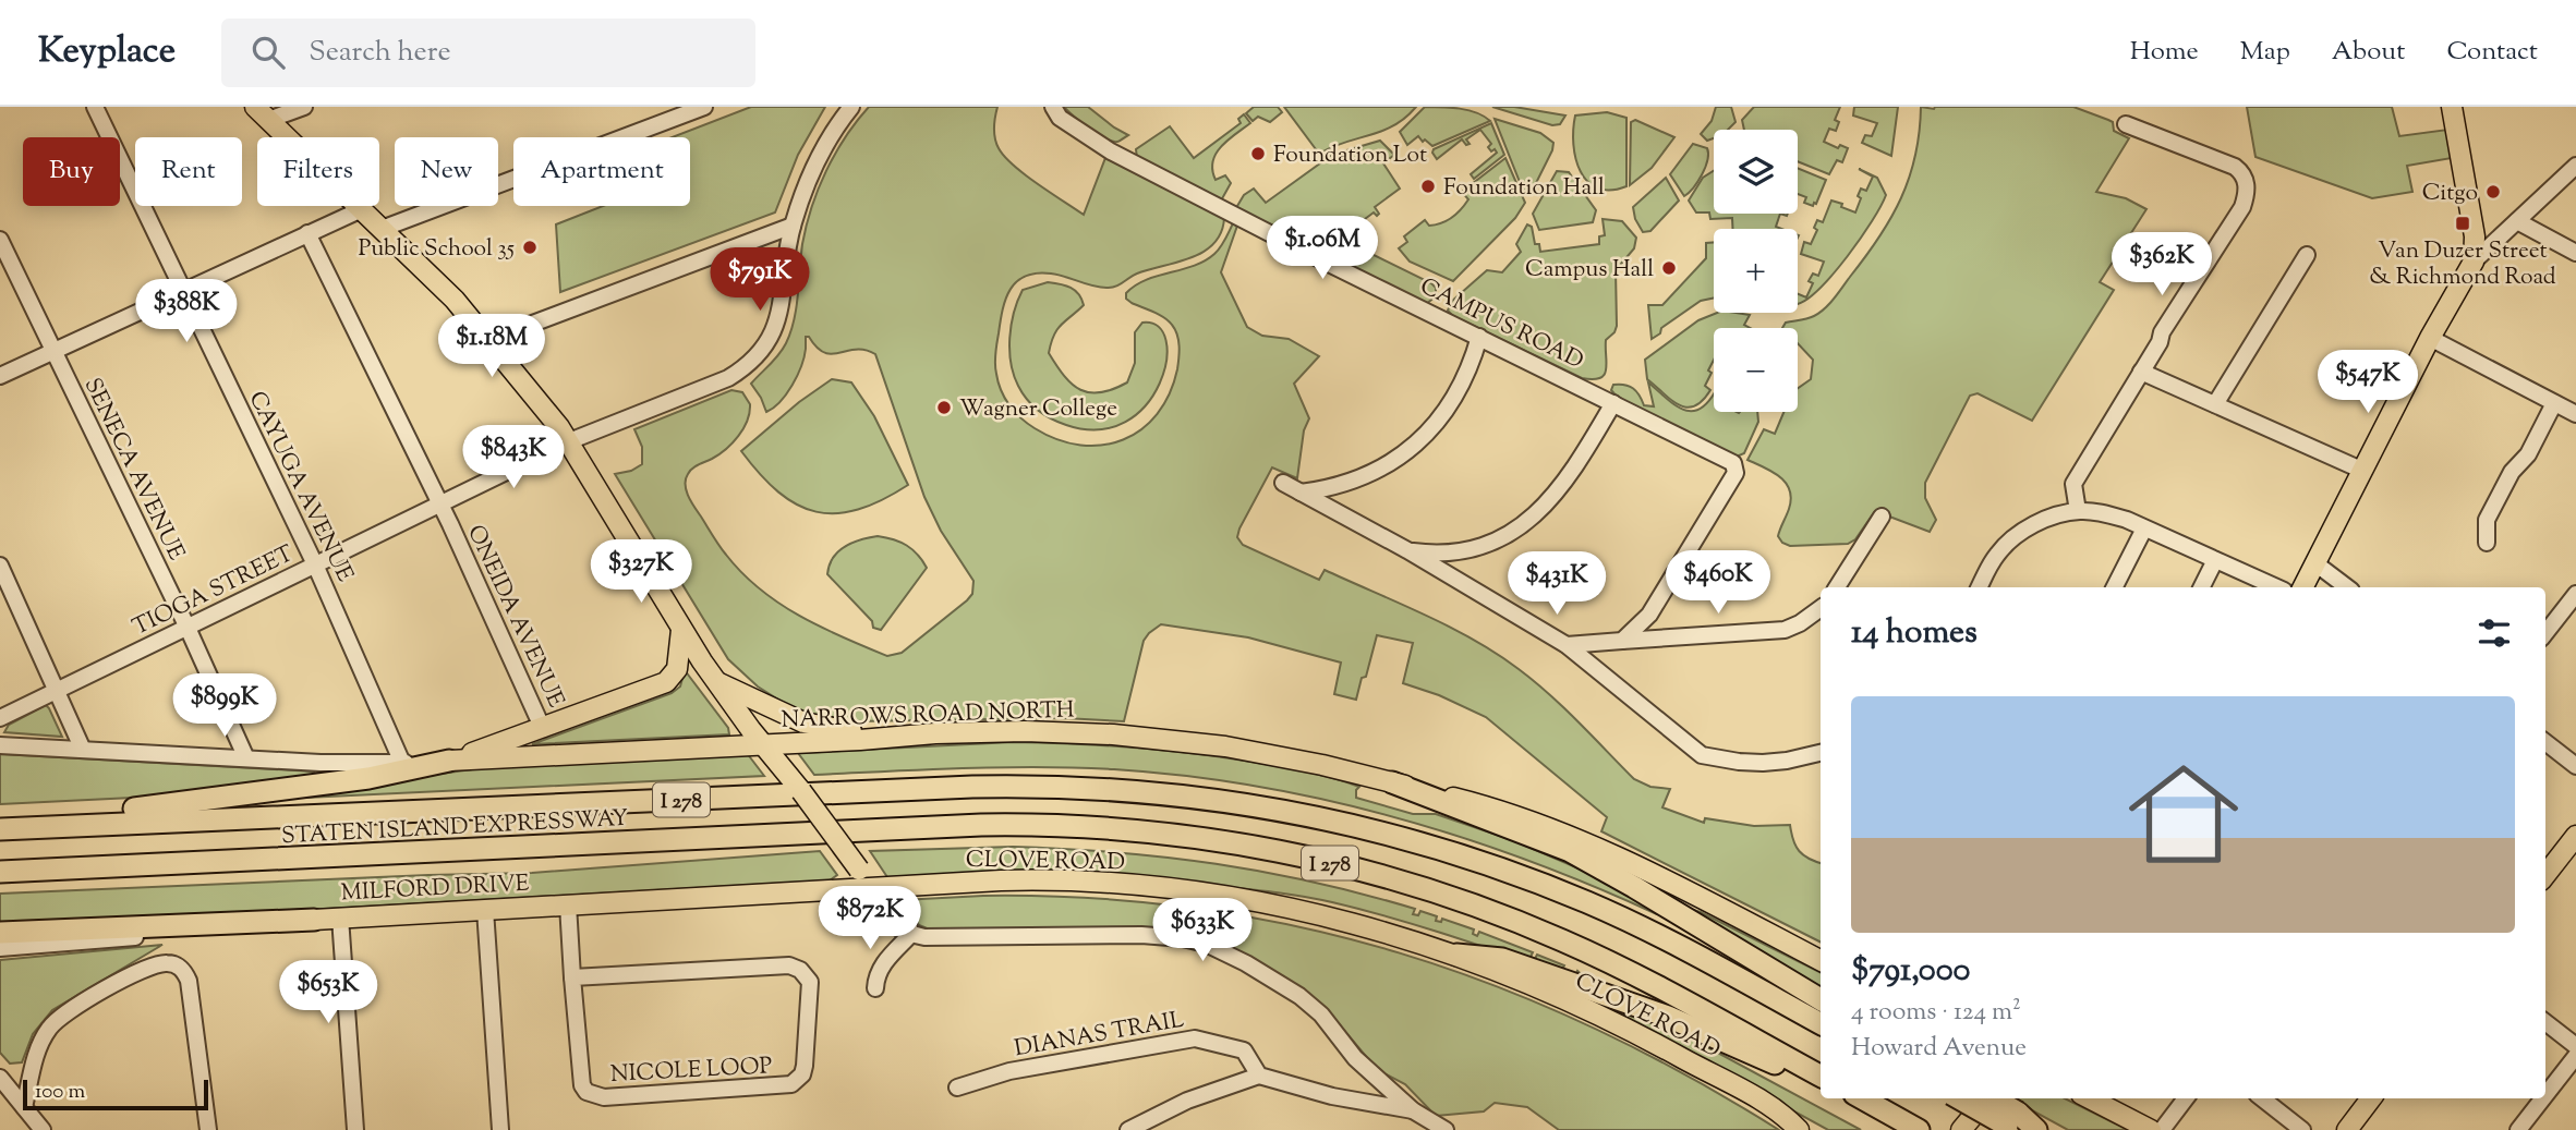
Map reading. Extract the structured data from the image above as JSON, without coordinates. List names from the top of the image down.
{
  "streets": {
    "highway": ["I 278", "STATEN ISLAND EXPRESSWAY"],
    "main road": ["NARROWS ROAD NORTH", "CLOVE ROAD", "MILFORD DRIVE"],
    "street": [
      "CAMPUS ROAD",
      "SENECA AVENUE",
      "CAYUGA AVENUE",
      "TIOGA STREET",
      "ONEIDA AVENUE",
      "DIANAS TRAIL",
      "NICOLE LOOP"
    ]
  },
  "crossings": [
    ["SENECA AVENUE", "TIOGA STREET"],
    ["CAYUGA AVENUE", "TIOGA STREET"],
    ["TIOGA STREET", "ONEIDA AVENUE"],
    ["CLOVE ROAD", "MILFORD DRIVE"],
    ["MILFORD DRIVE", "NICOLE LOOP"]
  ],
  "places": {
    "other": [
      "Foundation Lot",
      "Foundation Hall",
      "Citgo",
      "Public School 35",
      "Campus Hall",
      "Wagner College"
    ],
    "transit": ["Van Duzer Street & Richmond Road"]
  },
  "scale_bar": "100 m",
  "page": {
    "header": "Keyplace",
    "search": "Search here",
    "nav": [
      "Home",
      "Map",
      "About",
      "Contact"
    ],
    "map_buttons": ["+", "−"],
    "chip": [
      "Buy",
      "Rent",
      "Filters",
      "New",
      "Apartment"
    ],
    "price": [
      "$1.06M",
      "$362K",
      "$791K",
      "$388K",
      "$1.18M",
      "$547K",
      "$843K",
      "$327K",
      "$460K",
      "$431K",
      "$899K",
      "$872K",
      "$633K",
      "$653K"
    ],
    "heading": "14 homes",
    "list": [
      {
        "name": "$791,000",
        "note": "4 rooms · 124 m² · Howard Avenue"
      }
    ],
    "scale": "100 m"
  }
}
